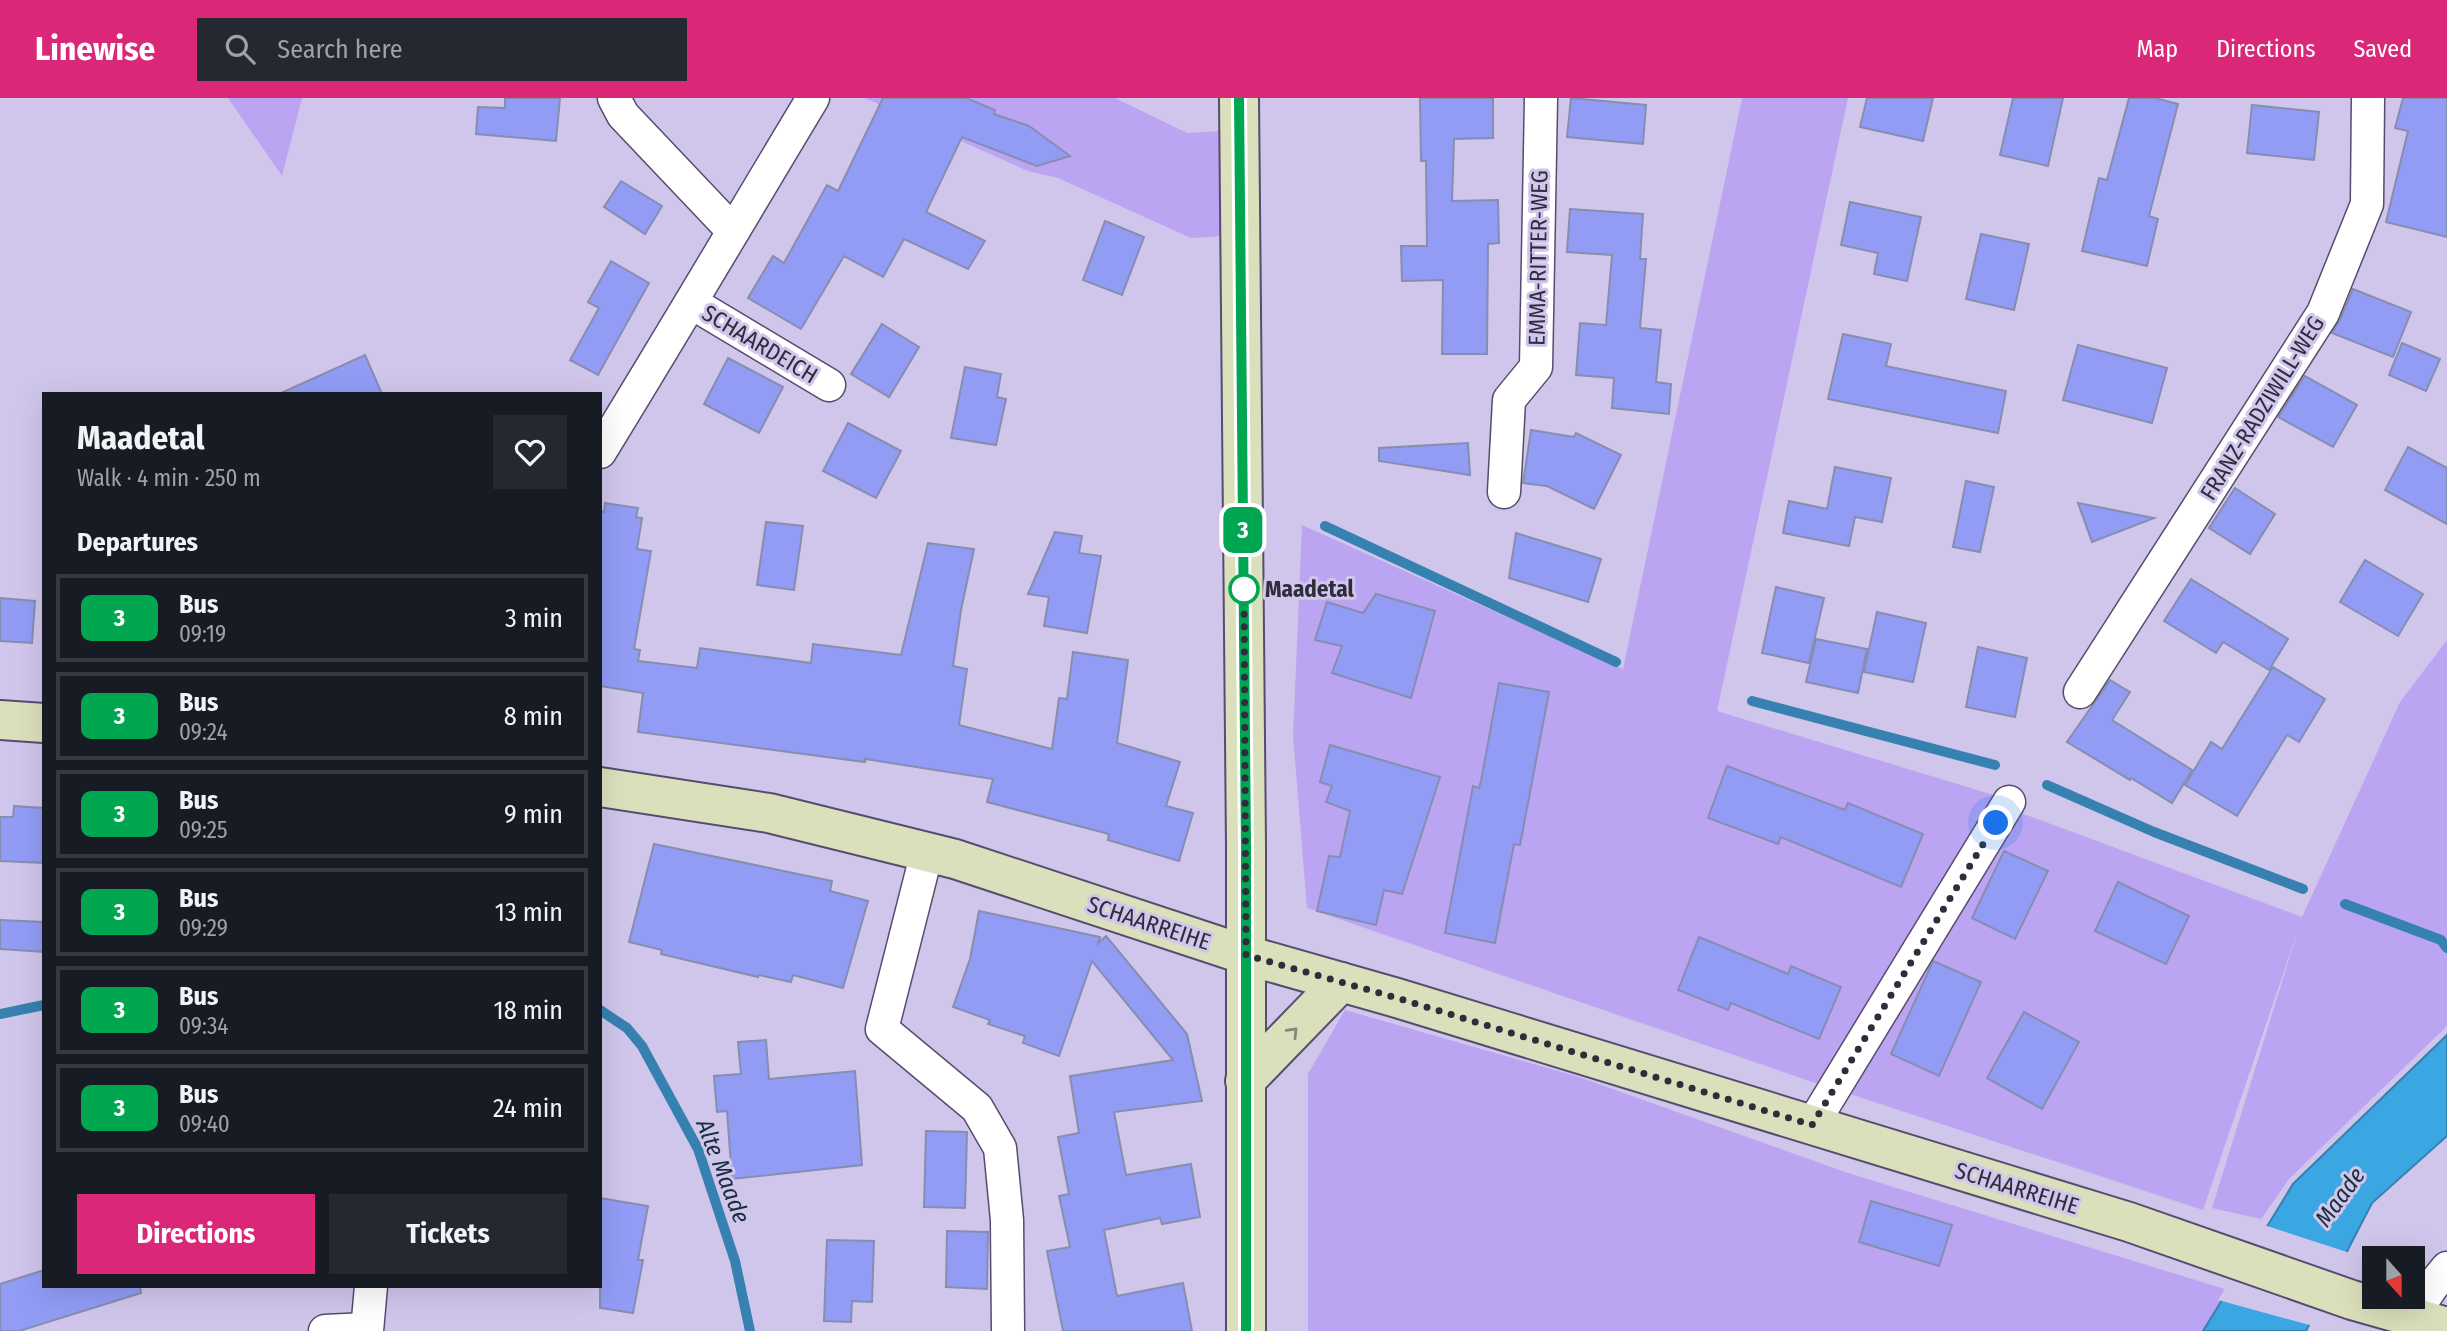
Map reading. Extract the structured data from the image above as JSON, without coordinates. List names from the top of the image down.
{
  "streets": {
    "main road": ["SCHAARREIHE"],
    "street": ["EMMA-RITTER-WEG", "SCHAARDEICH", "FRANZ-RADZIWILL-WEG"]
  },
  "water": ["Alte Maade", "Maade"],
  "places": ["Maadetal"],
  "lines": ["bus line 3"],
  "north": "bottom",
  "page": {
    "header": "Linewise",
    "search": "Search here",
    "nav": ["Map", "Directions", "Saved"],
    "on_map": "3",
    "heading": [
      ["Maadetal", "Walk · 4 min · 250 m"],
      "Departures"
    ],
    "list": [
      {
        "mark": "3",
        "name": "Bus",
        "note": "09:19",
        "value": "3 min"
      },
      {
        "mark": "3",
        "name": "Bus",
        "note": "09:24",
        "value": "8 min"
      },
      {
        "mark": "3",
        "name": "Bus",
        "note": "09:25",
        "value": "9 min"
      },
      {
        "mark": "3",
        "name": "Bus",
        "note": "09:29",
        "value": "13 min"
      },
      {
        "mark": "3",
        "name": "Bus",
        "note": "09:34",
        "value": "18 min"
      },
      {
        "mark": "3",
        "name": "Bus",
        "note": "09:40",
        "value": "24 min"
      }
    ],
    "buttons": ["Directions", "Tickets"]
  }
}
